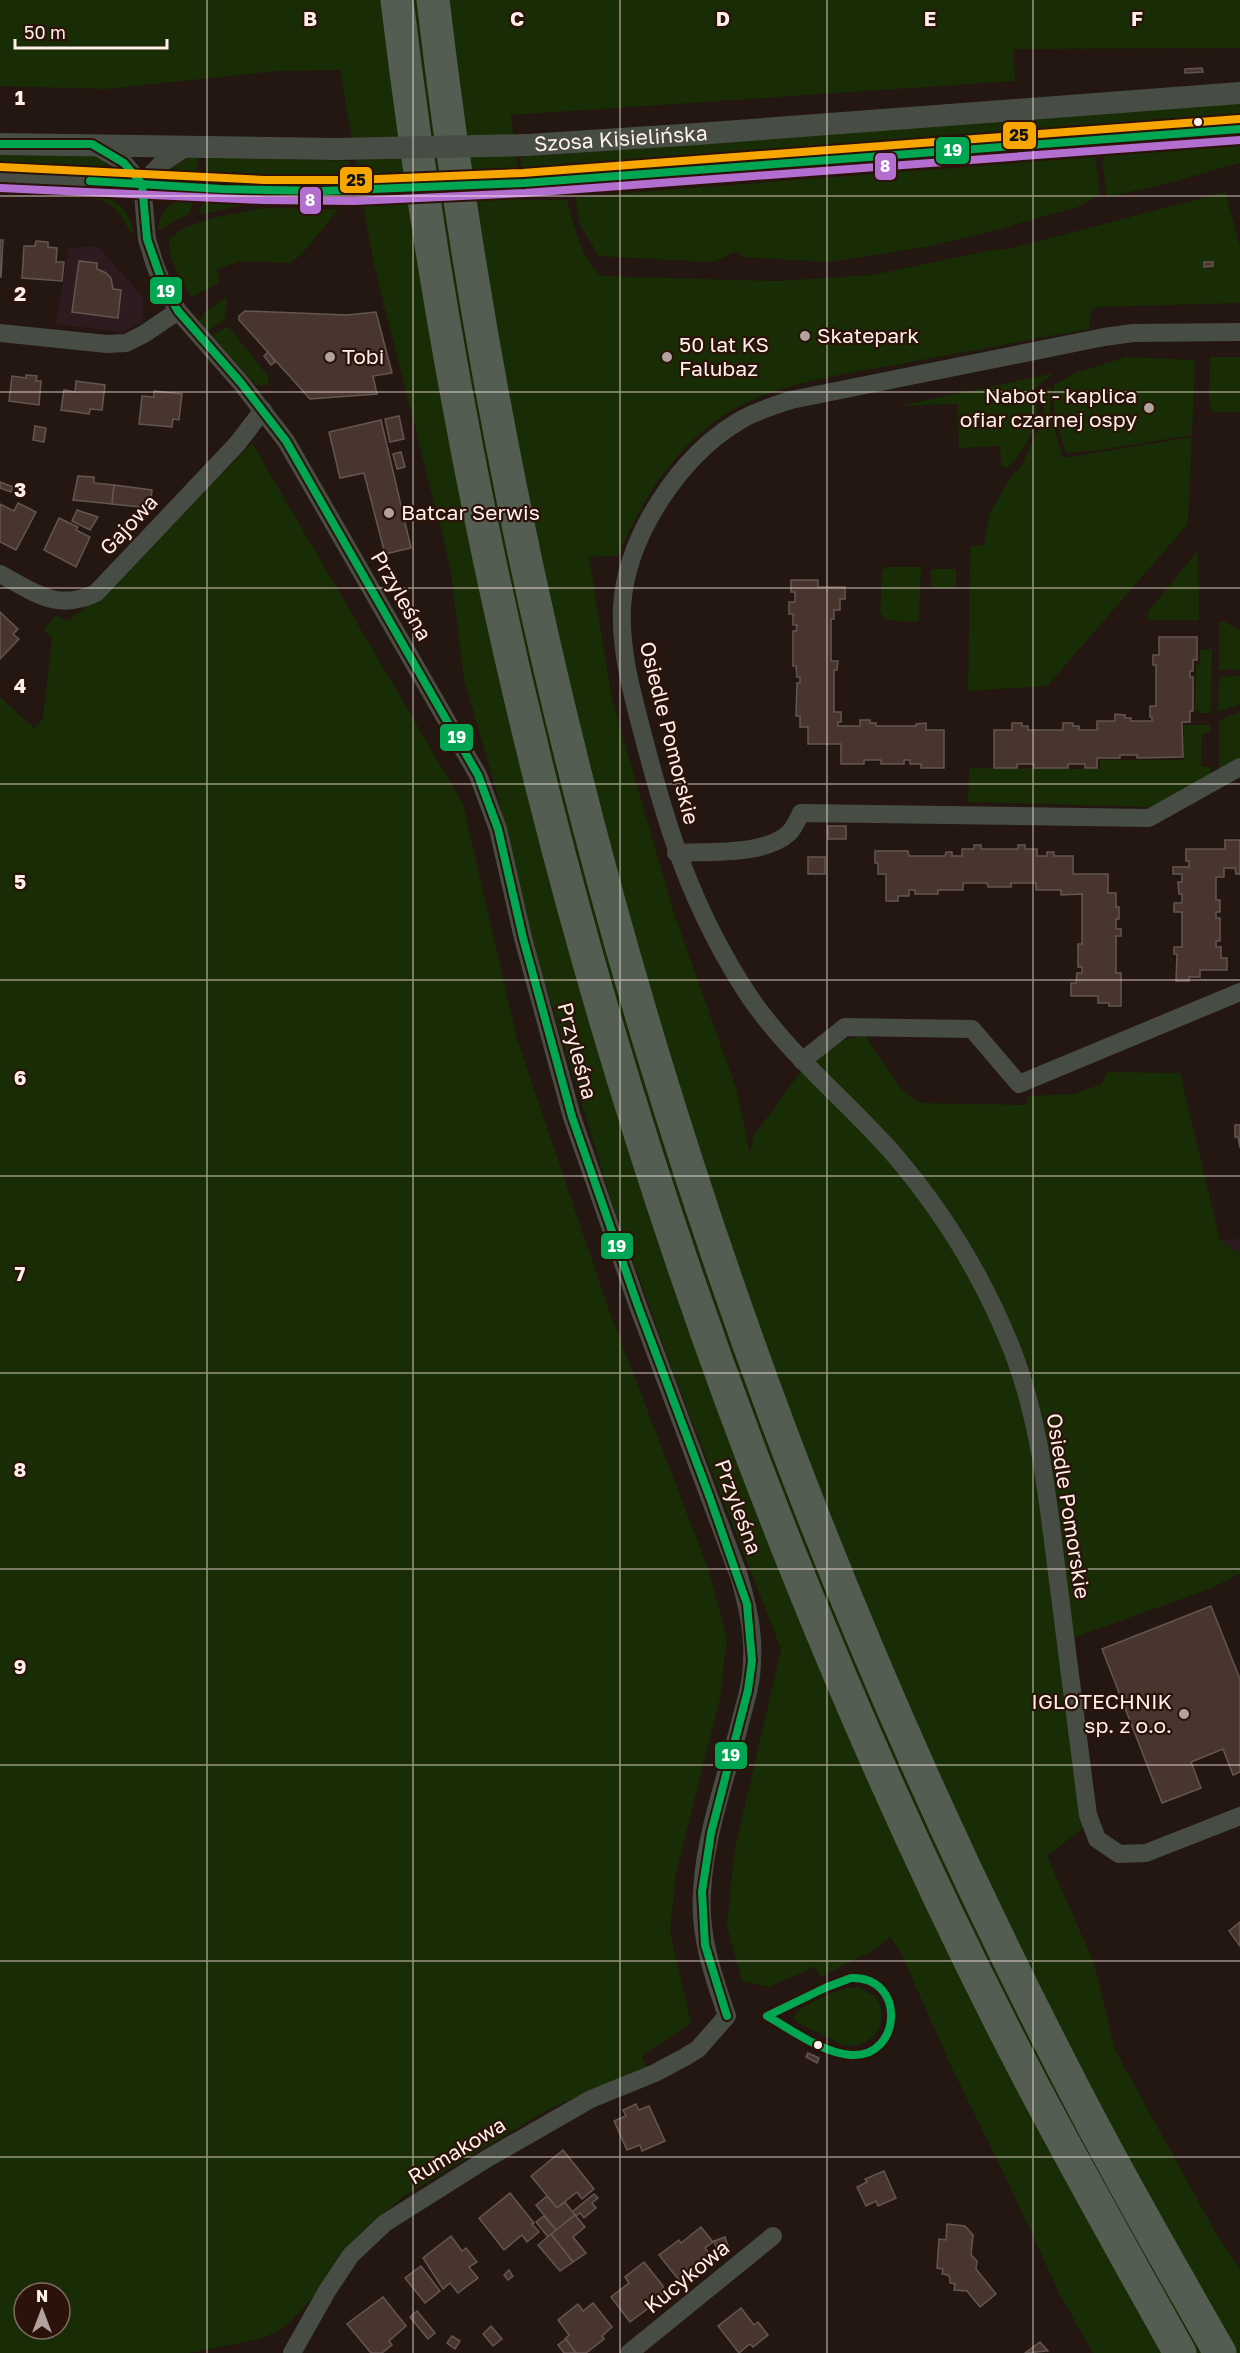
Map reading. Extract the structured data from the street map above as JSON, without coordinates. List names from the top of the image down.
{
  "streets": {
    "street": [
      "Szosa Kisielińska",
      "Gajowa",
      "Przyleśna",
      "Osiedle Pomorskie",
      "Rumakowa",
      "Kucykowa"
    ]
  },
  "crossings": [
    ["Szosa Kisielińska", "Przyleśna"],
    ["Gajowa", "Przyleśna"],
    ["Przyleśna", "Rumakowa"]
  ],
  "places": [
    "Skatepark",
    "Tobi",
    "50 lat KS Falubaz",
    "Nabot - kaplica ofiar czarnej ospy",
    "Batcar Serwis",
    "IGLOTECHNIK sp. z o.o."
  ],
  "lines": ["transit line 25", "transit line 19", "transit line 8"],
  "scale_bar": "50 m",
  "north": "top",
  "grid": {
    "columns": [
      "B",
      "C",
      "D",
      "E",
      "F"
    ],
    "rows": [
      "1",
      "2",
      "3",
      "4",
      "5",
      "6",
      "7",
      "8",
      "9"
    ]
  }
}
